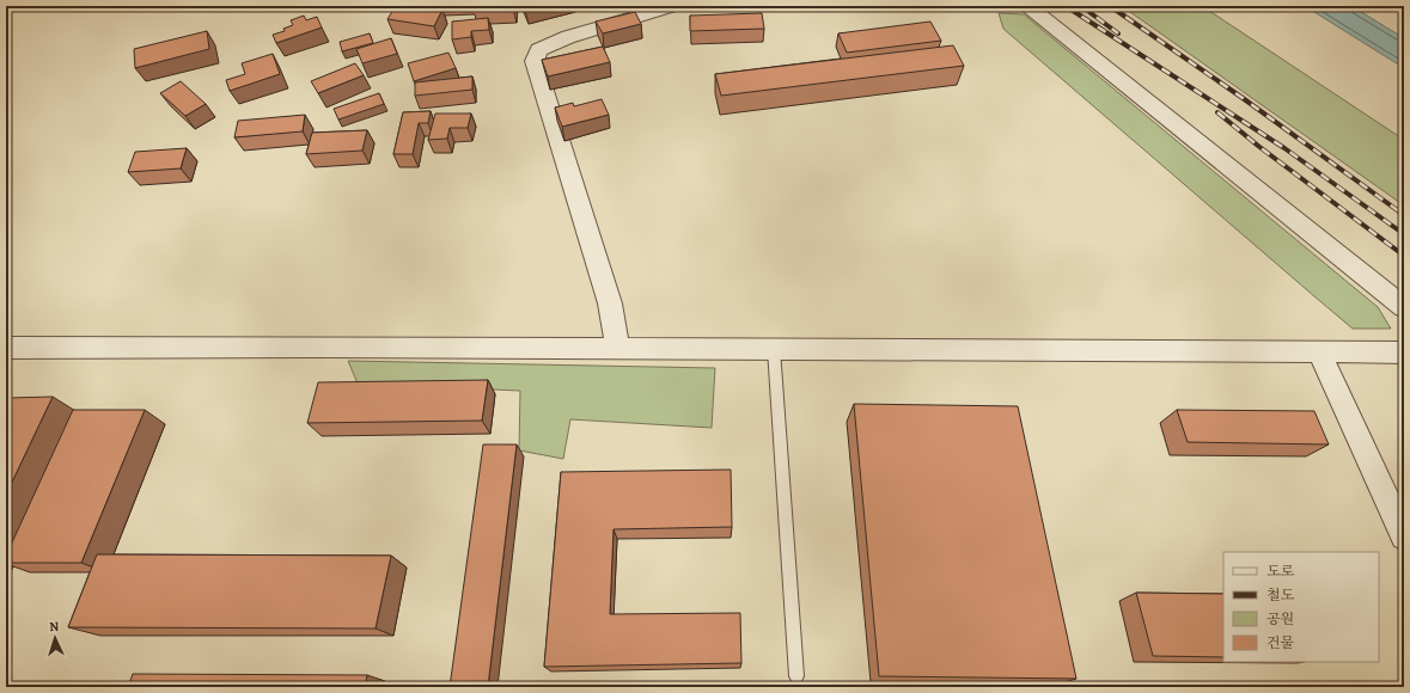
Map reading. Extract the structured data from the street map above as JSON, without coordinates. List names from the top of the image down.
{
  "legend": [
    "도로",
    "철도",
    "공원",
    "건물"
  ],
  "north": "top"
}
